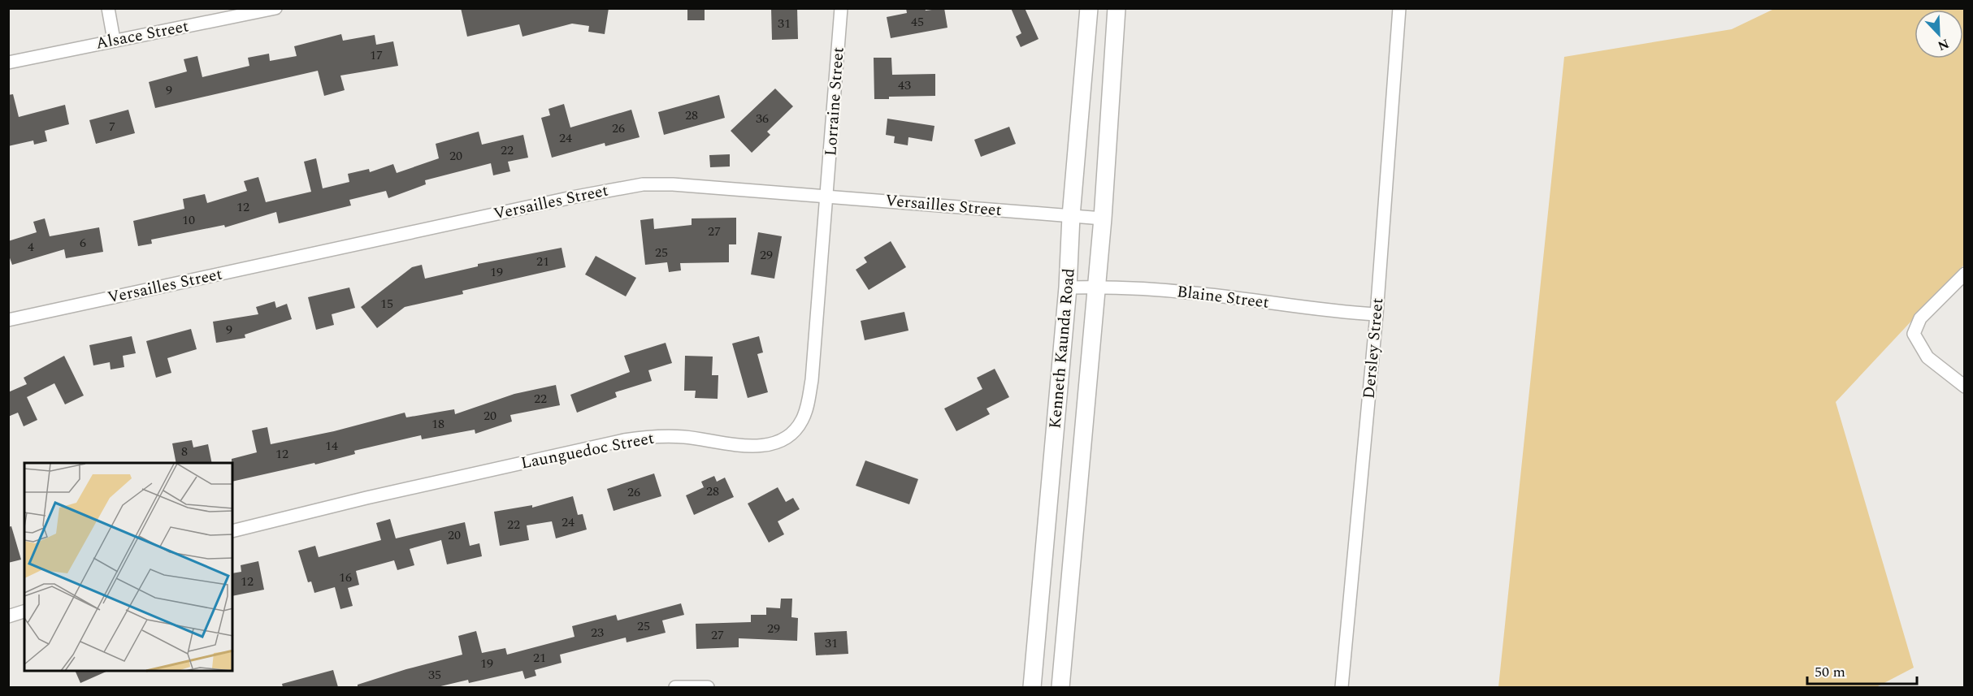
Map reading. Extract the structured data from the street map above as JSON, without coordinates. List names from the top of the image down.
{
  "streets": {
    "main road": ["Kenneth Kaunda Road"],
    "street": [
      "Alsace Street",
      "Lorraine Street",
      "Versailles Street",
      "Blaine Street",
      "Dersley Street",
      "Launguedoc Street"
    ]
  },
  "crossings": [
    ["Lorraine Street", "Versailles Street"],
    ["Lorraine Street", "Launguedoc Street"],
    ["Versailles Street", "Kenneth Kaunda Road"],
    ["Versailles Street", "Launguedoc Street"],
    ["Blaine Street", "Kenneth Kaunda Road"],
    ["Blaine Street", "Dersley Street"]
  ],
  "house_numbers": [
    "45",
    "31",
    "17",
    "43",
    "9",
    "28",
    "36",
    "7",
    "26",
    "24",
    "22",
    "20",
    "12",
    "10",
    "27",
    "6",
    "4",
    "25",
    "29",
    "21",
    "19",
    "15",
    "9",
    "22",
    "20",
    "18",
    "14",
    "8",
    "12",
    "28",
    "26",
    "24",
    "22",
    "20",
    "16",
    "12",
    "25",
    "29",
    "23",
    "27",
    "31",
    "21",
    "19",
    "35"
  ],
  "scale_bar": "50 m",
  "north": "bottom right"
}
